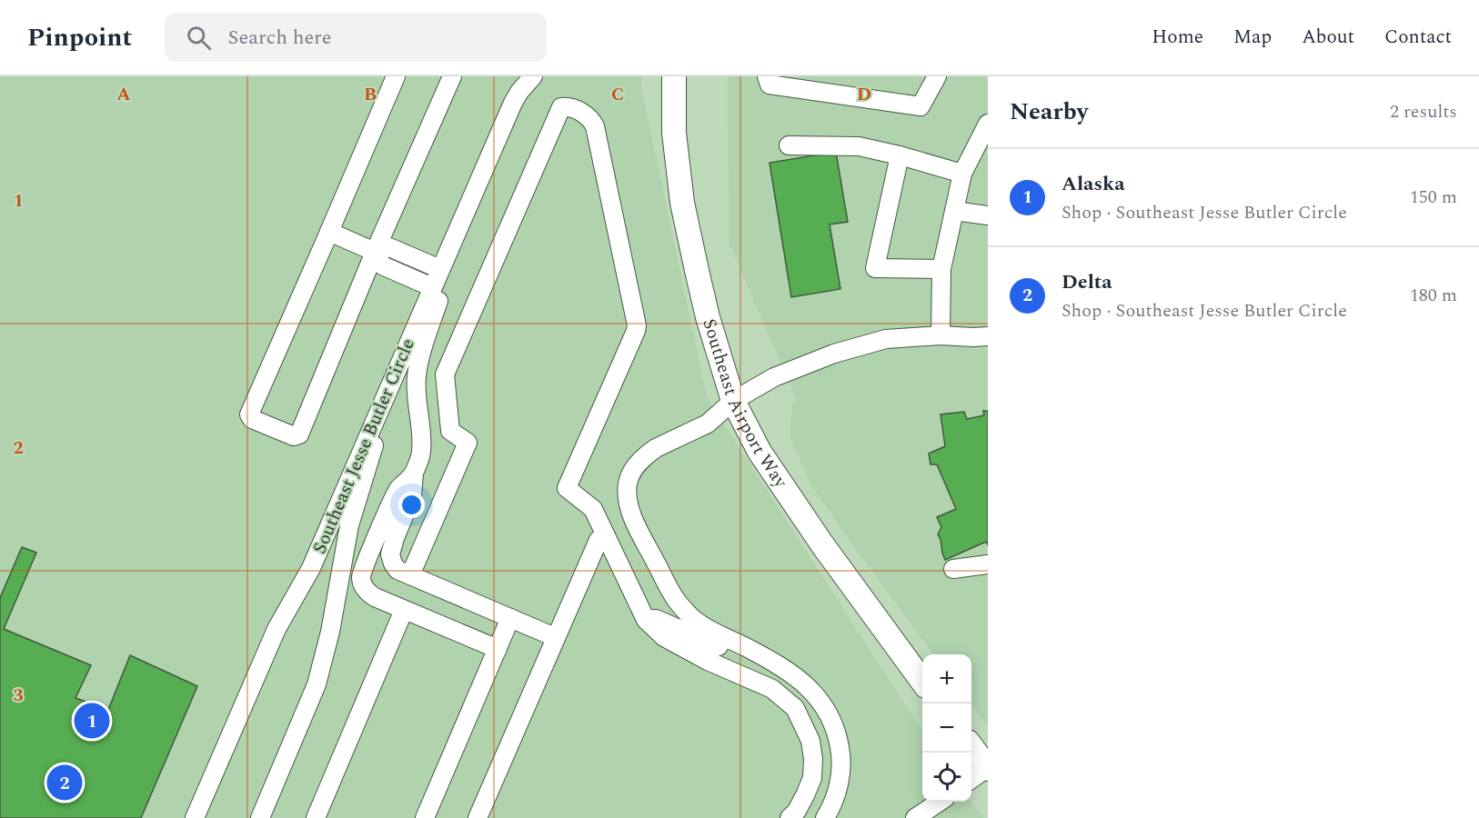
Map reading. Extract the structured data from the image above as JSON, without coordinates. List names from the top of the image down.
{
  "streets": {
    "main road": ["Southeast Airport Way"],
    "street": ["Southeast Jesse Butler Circle"]
  },
  "page": {
    "header": "Pinpoint",
    "search": "Search here",
    "nav": [
      "Home",
      "Map",
      "About",
      "Contact"
    ],
    "heading": ["Nearby", "2 results"],
    "list": [
      {
        "mark": "1",
        "name": "Alaska",
        "note": "Shop · Southeast Jesse Butler Circle",
        "value": "150 m"
      },
      {
        "mark": "2",
        "name": "Delta",
        "note": "Shop · Southeast Jesse Butler Circle",
        "value": "180 m"
      }
    ],
    "map_buttons": ["+", "−"],
    "pins": ["1", "2"]
  },
  "grid": {
    "columns": [
      "A",
      "B",
      "C",
      "D"
    ],
    "rows": ["1", "2", "3"]
  }
}
